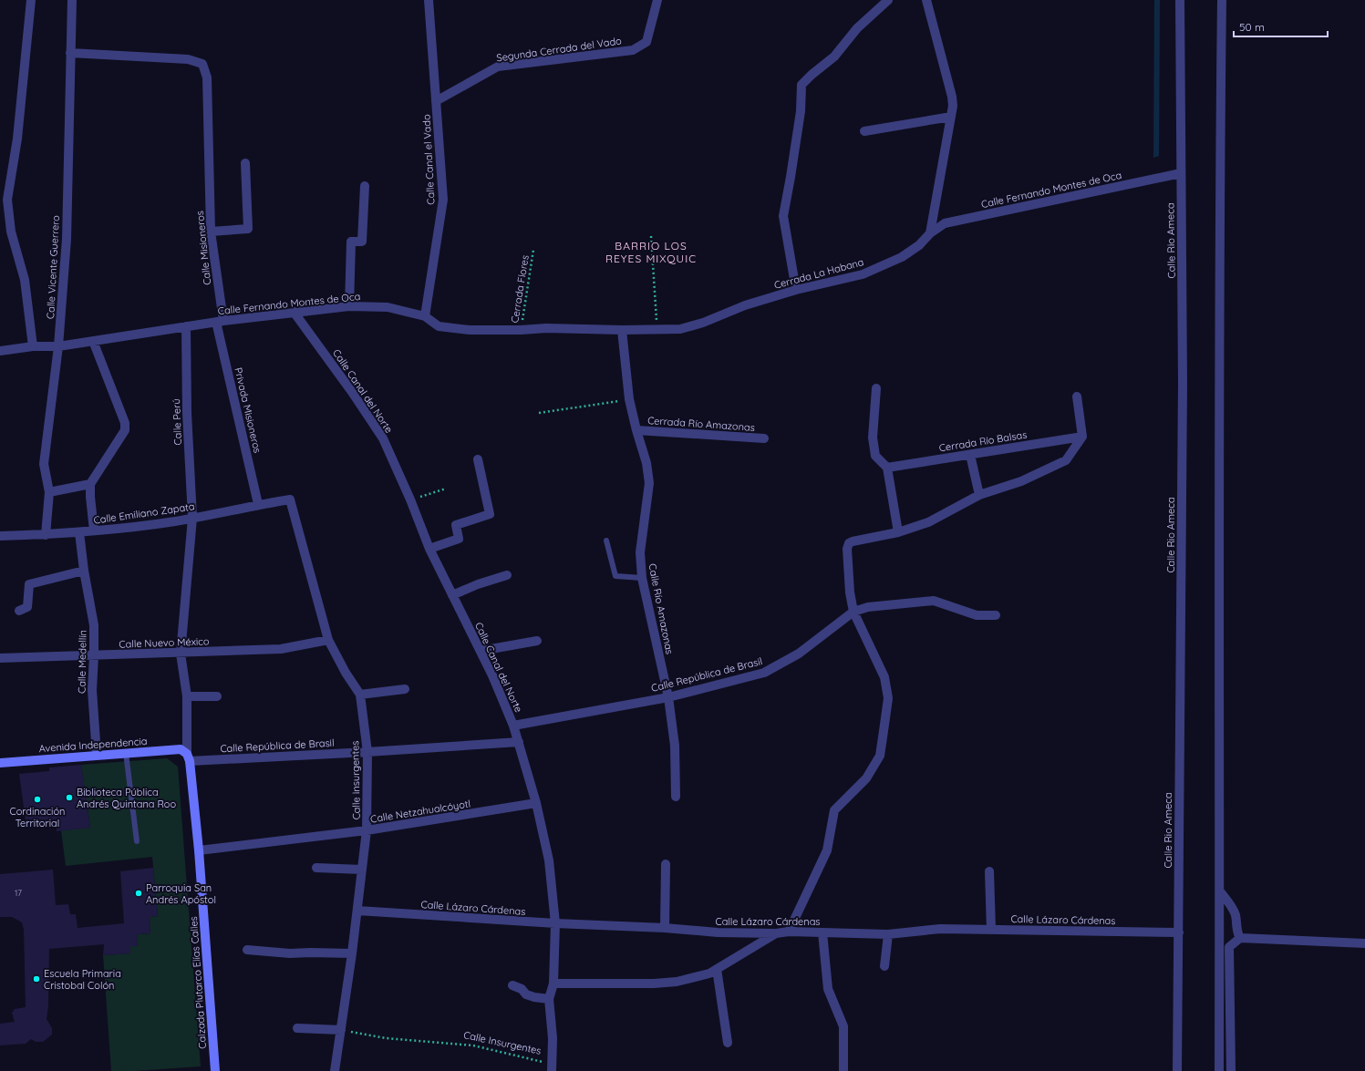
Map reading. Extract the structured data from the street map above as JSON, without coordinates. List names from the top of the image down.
{
  "streets": {
    "main road": ["Avenida Independencia", "Calzada Plutarco Elías Calles"],
    "street": [
      "Segunda Cerrada del Vado",
      "Calle Canal el Vado",
      "Calle Fernando Montes de Oca",
      "Calle Rio Ameca",
      "Calle Misioneros",
      "Calle Vicente Guerrero",
      "Cerrada La Habana",
      "Calle Canal del Norte",
      "Privada Misioneros",
      "Calle Perú",
      "Cerrada Río Amazonas",
      "Cerrada Río Balsas",
      "Calle Emiliano Zapata",
      "Calle Río Amazonas",
      "Calle Nuevo México",
      "Calle Medellín",
      "Calle República de Brasil",
      "Calle Insurgentes",
      "Calle Netzahualcóyotl",
      "Calle Lázaro Cárdenas"
    ],
    "path": ["Cerrada Flores"]
  },
  "crossings": [
    ["Segunda Cerrada del Vado", "Calle Canal el Vado"],
    ["Calle Canal el Vado", "Calle Fernando Montes de Oca"],
    ["Calle Fernando Montes de Oca", "Calle Rio Ameca"],
    ["Calle Fernando Montes de Oca", "Calle Misioneros"],
    ["Calle Fernando Montes de Oca", "Calle Vicente Guerrero"],
    ["Calle Fernando Montes de Oca", "Cerrada La Habana"],
    ["Calle Fernando Montes de Oca", "Cerrada Flores"],
    ["Calle Fernando Montes de Oca", "Calle Canal del Norte"],
    ["Calle Fernando Montes de Oca", "Privada Misioneros"],
    ["Calle Fernando Montes de Oca", "Calle Perú"],
    ["Calle Fernando Montes de Oca", "Calle Río Amazonas"],
    ["Calle Rio Ameca", "Calle Lázaro Cárdenas"],
    ["Calle Misioneros", "Calle Vicente Guerrero"],
    ["Calle Misioneros", "Privada Misioneros"],
    ["Calle Vicente Guerrero", "Calle Emiliano Zapata"],
    ["Cerrada La Habana", "Calle Río Amazonas"],
    ["Calle Canal del Norte", "Calle República de Brasil"],
    ["Calle Canal del Norte", "Calle Insurgentes"],
    ["Calle Canal del Norte", "Calle Netzahualcóyotl"],
    ["Calle Canal del Norte", "Calle Lázaro Cárdenas"],
    ["Privada Misioneros", "Calle Emiliano Zapata"],
    ["Calle Perú", "Calle Emiliano Zapata"],
    ["Calle Perú", "Calle Nuevo México"],
    ["Calle Perú", "Calzada Plutarco Elías Calles"],
    ["Cerrada Río Amazonas", "Calle Río Amazonas"],
    ["Calle Emiliano Zapata", "Calle Medellín"],
    ["Calle Emiliano Zapata", "Calle Insurgentes"],
    ["Calle Río Amazonas", "Calle República de Brasil"],
    ["Calle Nuevo México", "Calle Medellín"],
    ["Calle Nuevo México", "Calle Insurgentes"],
    ["Calle Nuevo México", "Calzada Plutarco Elías Calles"],
    ["Calle Medellín", "Avenida Independencia"],
    ["Calle República de Brasil", "Avenida Independencia"],
    ["Calle República de Brasil", "Calle Insurgentes"],
    ["Calle República de Brasil", "Calzada Plutarco Elías Calles"],
    ["Avenida Independencia", "Calzada Plutarco Elías Calles"],
    ["Calle Insurgentes", "Calle Netzahualcóyotl"],
    ["Calle Insurgentes", "Calle Lázaro Cárdenas"],
    ["Calle Netzahualcóyotl", "Calzada Plutarco Elías Calles"]
  ],
  "districts": ["BARRIO LOS REYES MIXQUIC"],
  "places": [
    "Biblioteca Pública Andrés Quintana Roo",
    "Cordinación Territorial",
    "Parroquia San Andrés Apóstol",
    "Escuela Primaria Cristobal Colón"
  ],
  "house_numbers": ["17"],
  "scale_bar": "50 m"
}
